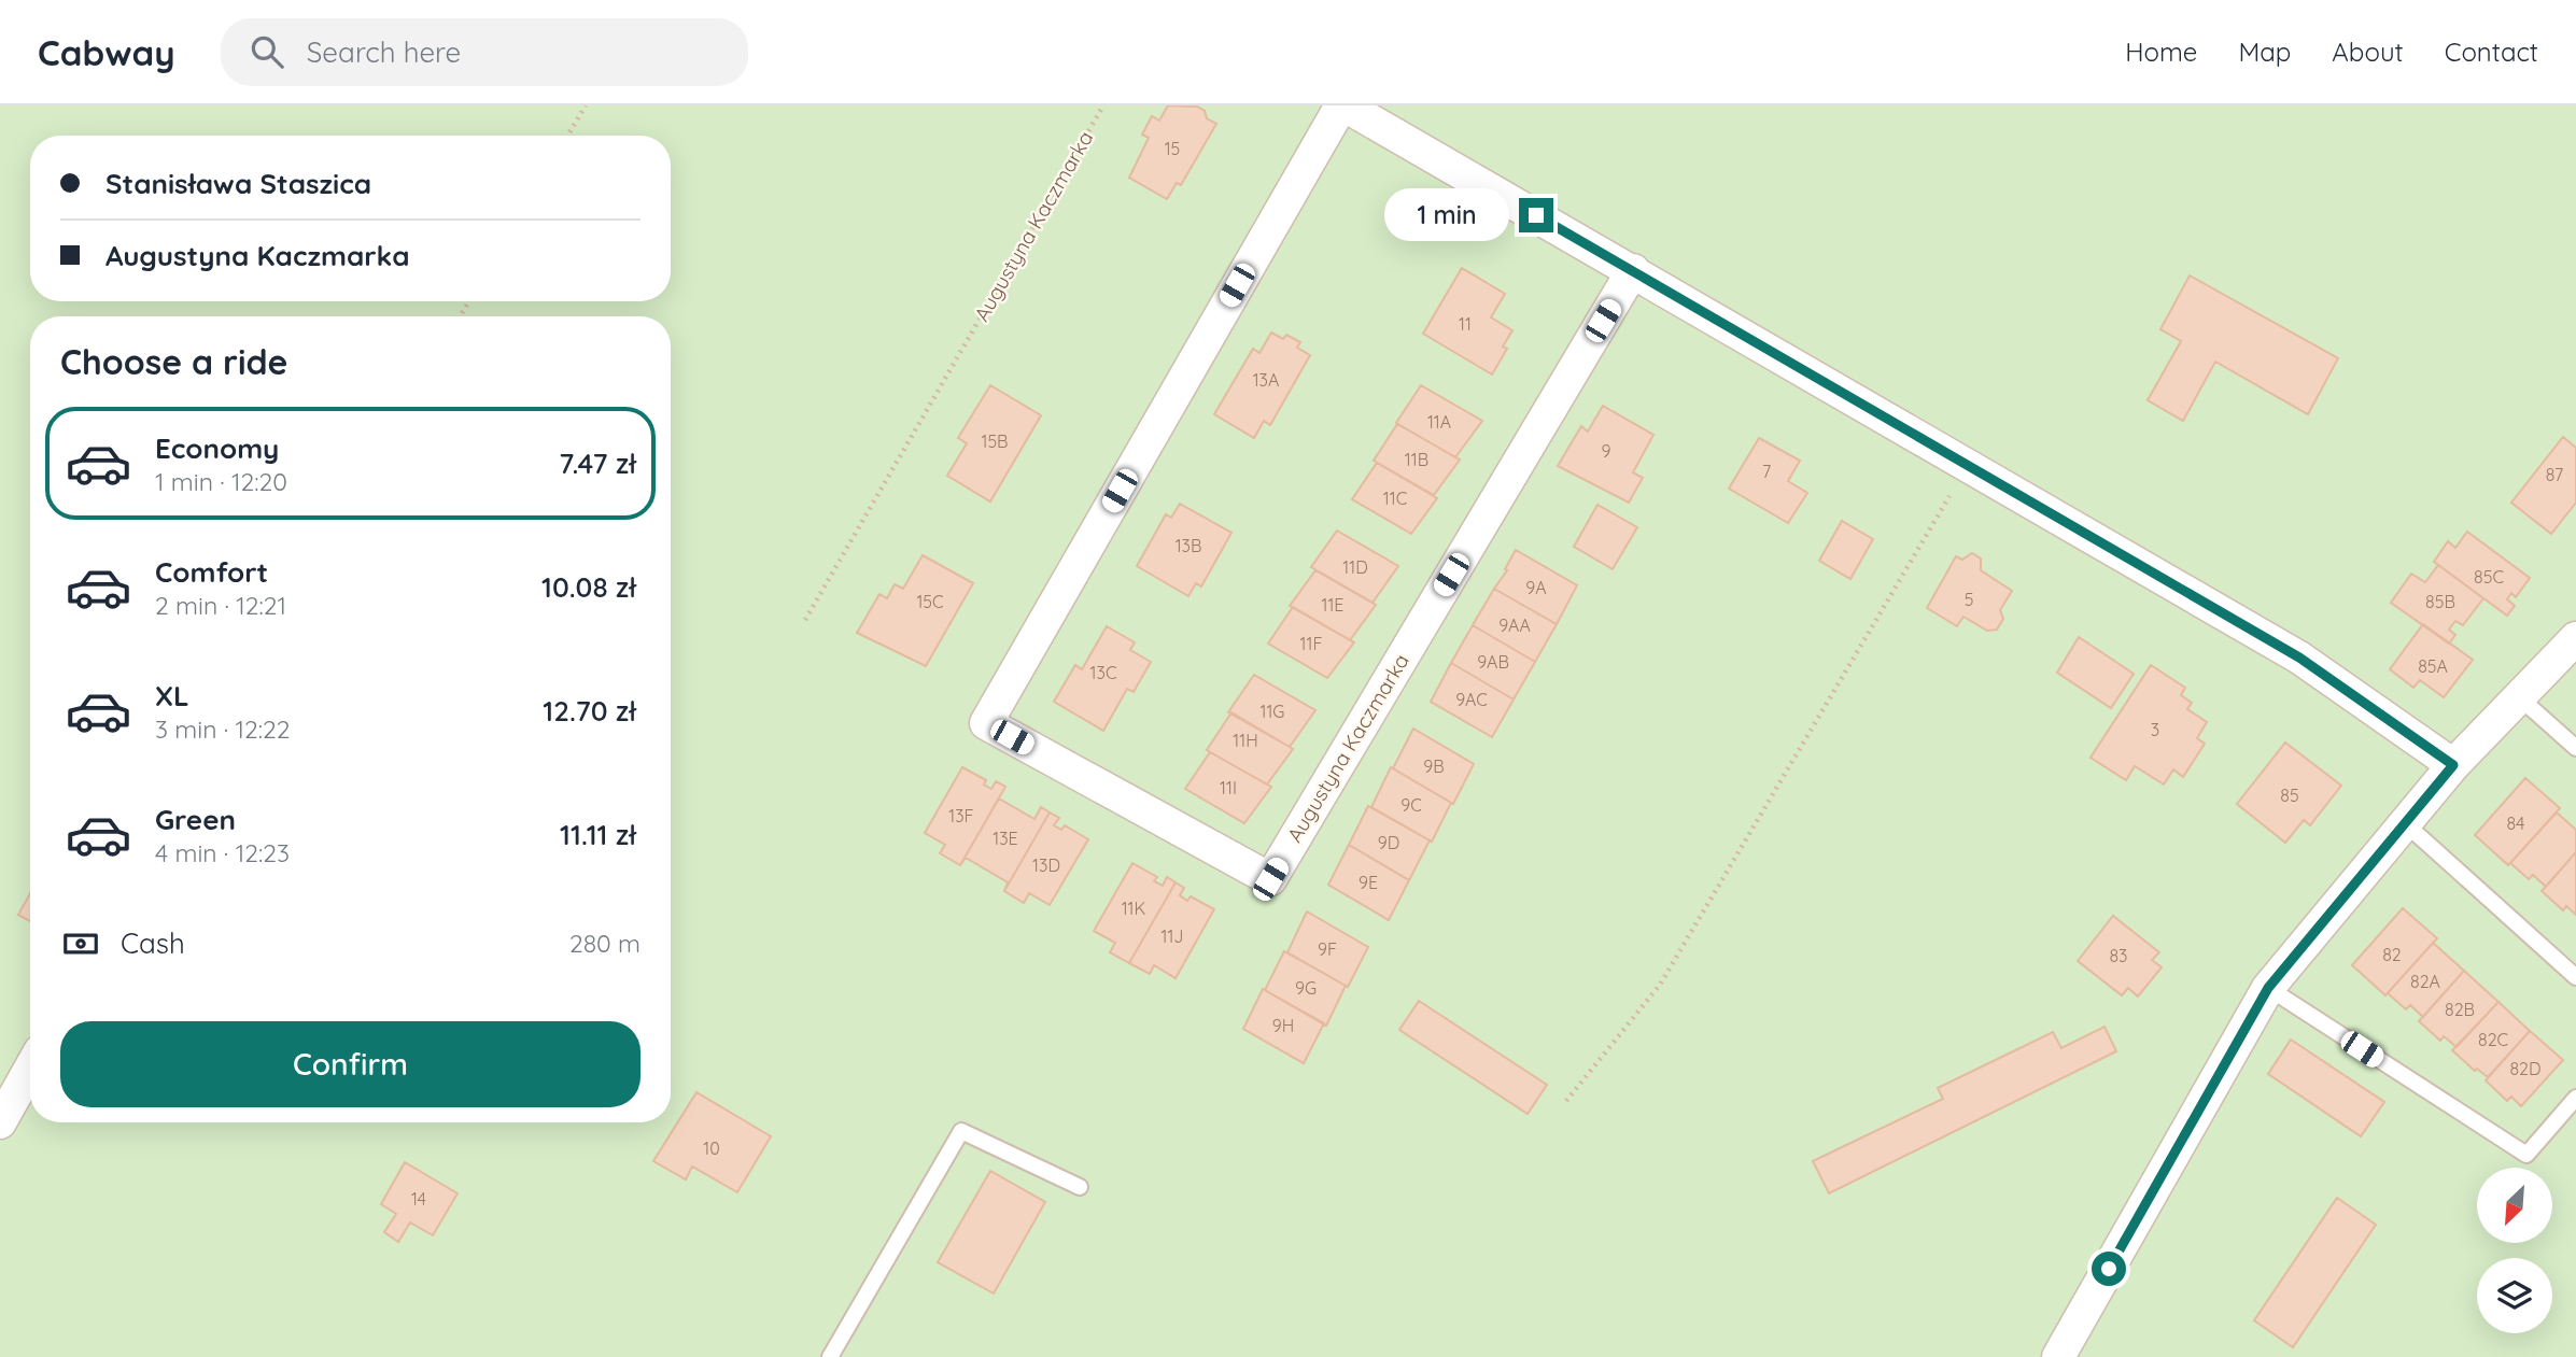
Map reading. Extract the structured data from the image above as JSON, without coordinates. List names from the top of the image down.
{
  "streets": {
    "street": ["Augustyna Kaczmarka"]
  },
  "house_numbers": [
    "15",
    "11",
    "13A",
    "11A",
    "15B",
    "9",
    "11B",
    "7",
    "87",
    "11C",
    "13B",
    "11D",
    "85C",
    "9A",
    "5",
    "15C",
    "85B",
    "11E",
    "9AA",
    "11F",
    "9AB",
    "85A",
    "13C",
    "9AC",
    "11G",
    "3",
    "11H",
    "9B",
    "11I",
    "85",
    "9C",
    "13F",
    "84",
    "13E",
    "9D",
    "13D",
    "9E",
    "11K",
    "11J",
    "9F",
    "82",
    "83",
    "82A",
    "9G",
    "82B",
    "9H",
    "82C",
    "82D",
    "10",
    "14"
  ],
  "north": "bottom left",
  "page": {
    "header": "Cabway",
    "search": "Search here",
    "nav": [
      "Home",
      "Map",
      "About",
      "Contact"
    ],
    "banner": ["Stanisława Staszica", "Augustyna Kaczmarka"],
    "bubble": "1 min",
    "heading": "Choose a ride",
    "list": [
      {
        "name": "Economy",
        "note": "1 min · 12:20",
        "value": "7.47 zł"
      },
      {
        "name": "Comfort",
        "note": "2 min · 12:21",
        "value": "10.08 zł"
      },
      {
        "name": "XL",
        "note": "3 min · 12:22",
        "value": "12.70 zł"
      },
      {
        "name": "Green",
        "note": "4 min · 12:23",
        "value": "11.11 zł"
      }
    ],
    "pay": ["Cash", "280 m"],
    "buttons": "Confirm"
  }
}
